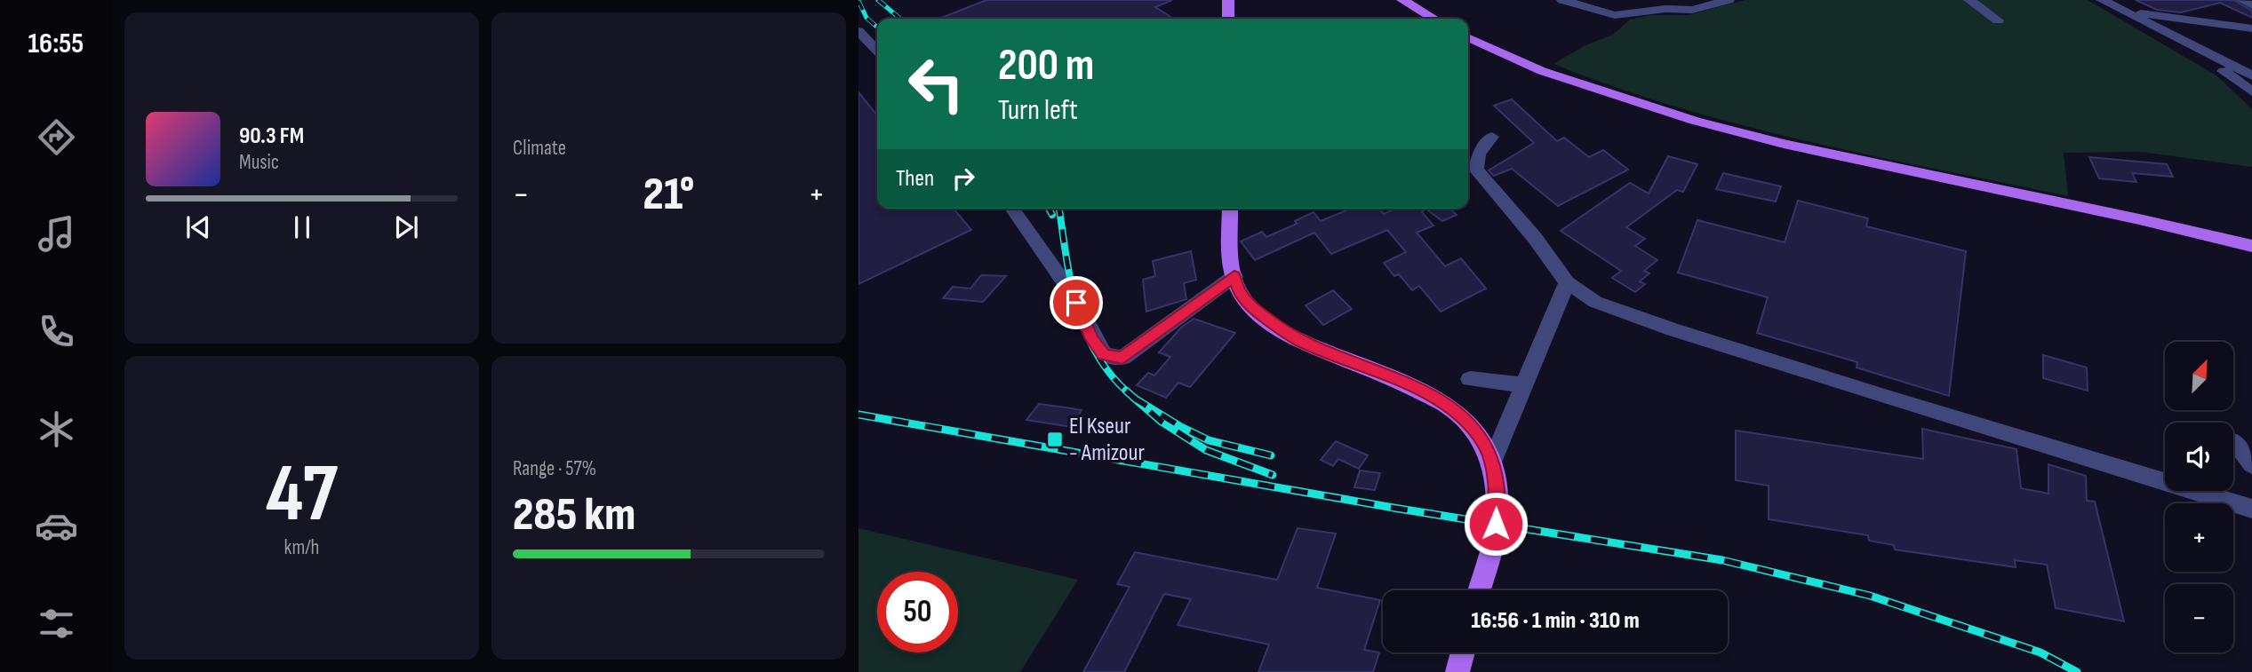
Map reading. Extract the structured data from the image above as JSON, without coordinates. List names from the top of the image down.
{
  "places": {
    "transit": ["El Kseur - Amizour"]
  },
  "north": "top right",
  "page": {
    "tabs": "16:55",
    "tile": [
      "Climate",
      ["47", "km/h"],
      ["Range · 57%", "285 km"]
    ],
    "turn": ["200 m", "Turn left"],
    "song": ["90.3 FM", "Music"],
    "then": "Then",
    "heat": ["−", "21°", "+"],
    "map_buttons": ["+", "−"],
    "limit": "50",
    "trip": "16:56 · 1 min · 310 m"
  }
}
